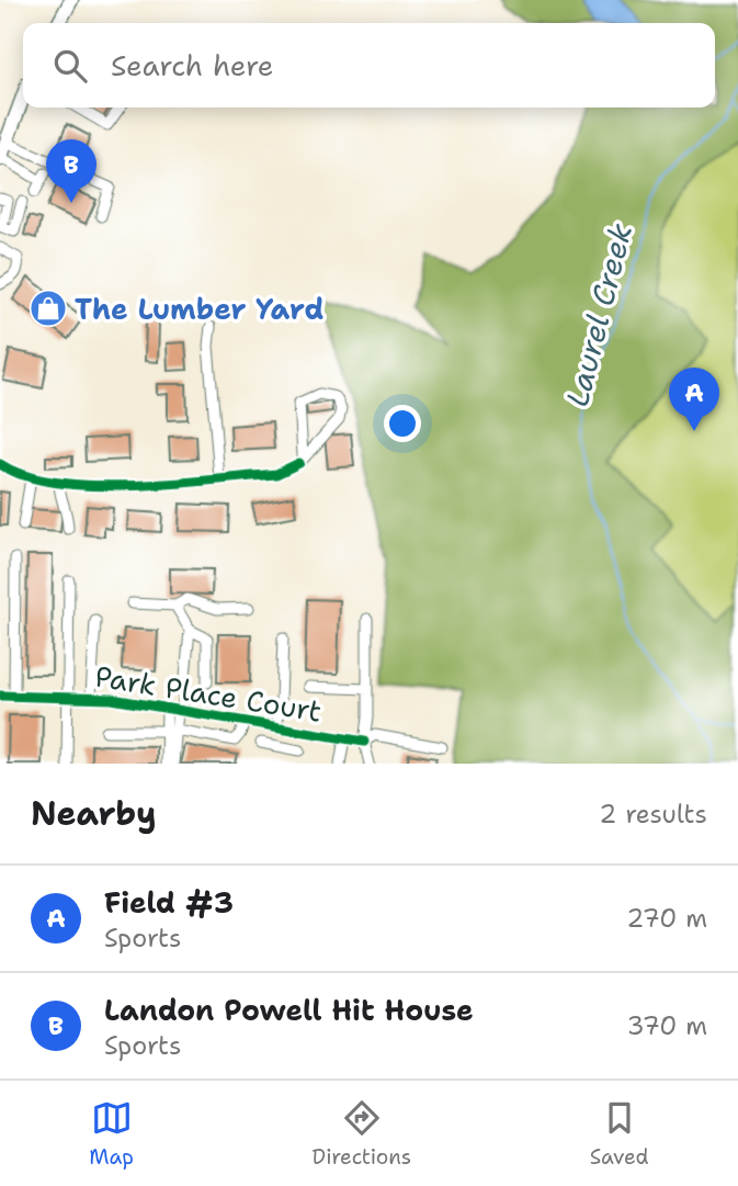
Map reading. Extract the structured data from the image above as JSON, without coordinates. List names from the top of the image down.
{
  "streets": {
    "street": ["Park Place Court"]
  },
  "water": ["Laurel Creek"],
  "places": {
    "shop": ["The Lumber Yard"]
  },
  "page": {
    "search": "Search here",
    "pins": ["B", "A"],
    "heading": ["Nearby", "2 results"],
    "list": [
      {
        "mark": "A",
        "name": "Field #3",
        "note": "Sports",
        "value": "270 m"
      },
      {
        "mark": "B",
        "name": "Landon Powell Hit House",
        "note": "Sports",
        "value": "370 m"
      }
    ],
    "nav": ["Map", "Directions", "Saved"]
  }
}
